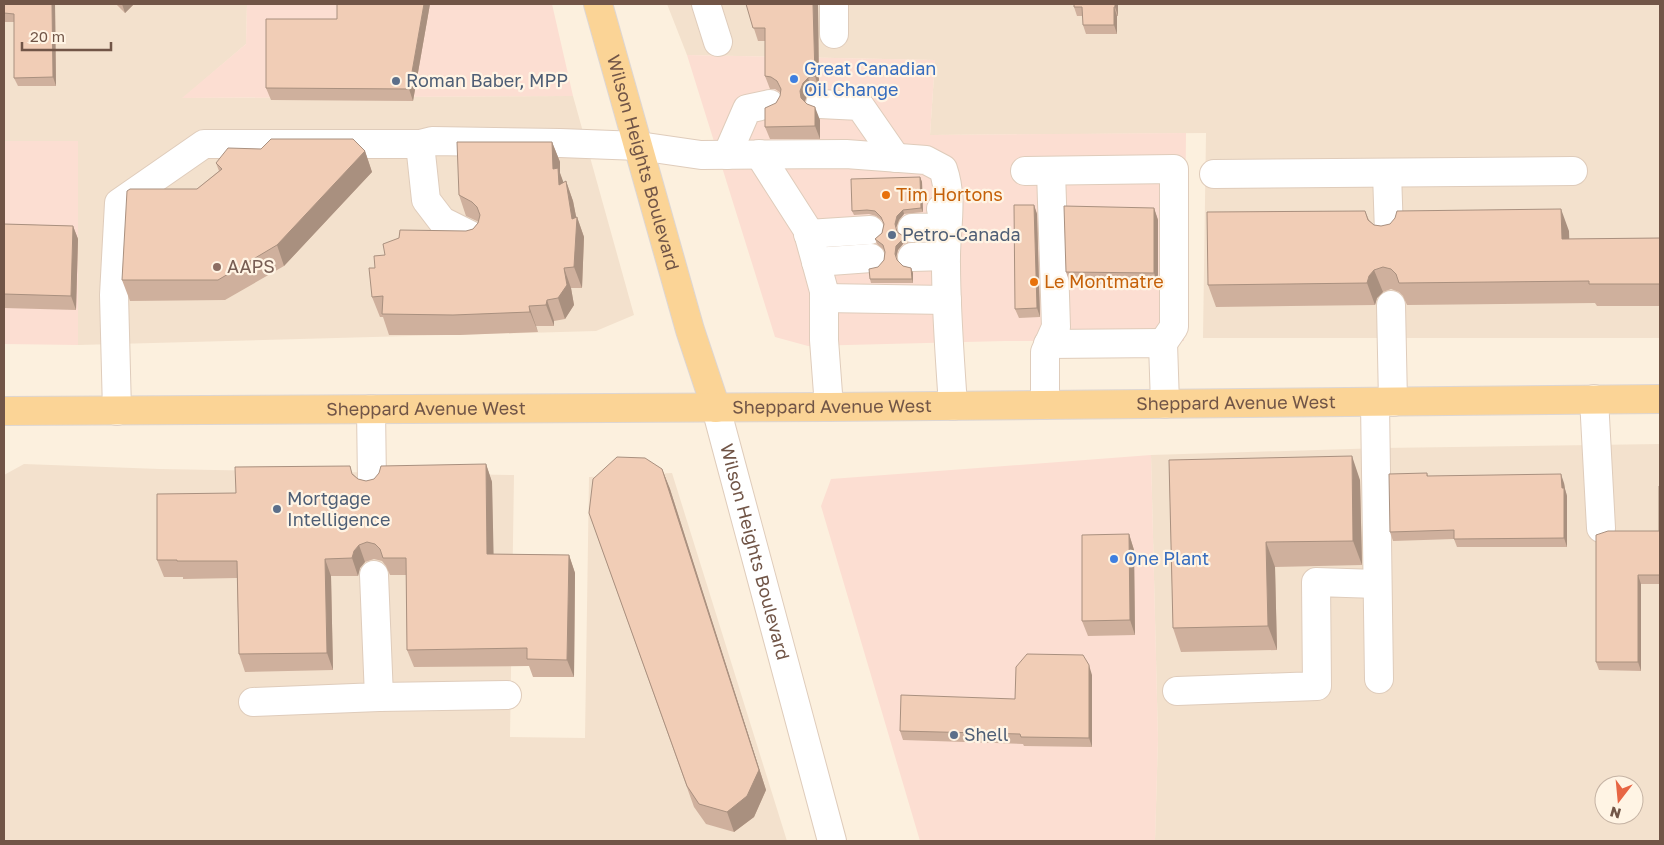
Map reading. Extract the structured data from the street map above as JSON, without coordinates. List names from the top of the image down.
{
  "streets": {
    "main road": ["Wilson Heights Boulevard", "Sheppard Avenue West"]
  },
  "crossings": [
    ["Wilson Heights Boulevard", "Sheppard Avenue West"]
  ],
  "places": [
    "Great Canadian Oil Change",
    "Roman Baber, MPP",
    "Tim Hortons",
    "Petro-Canada",
    "AAPS",
    "Le Montmatre",
    "Mortgage Intelligence",
    "One Plant",
    "Shell"
  ],
  "scale_bar": "20 m",
  "north": "bottom"
}
